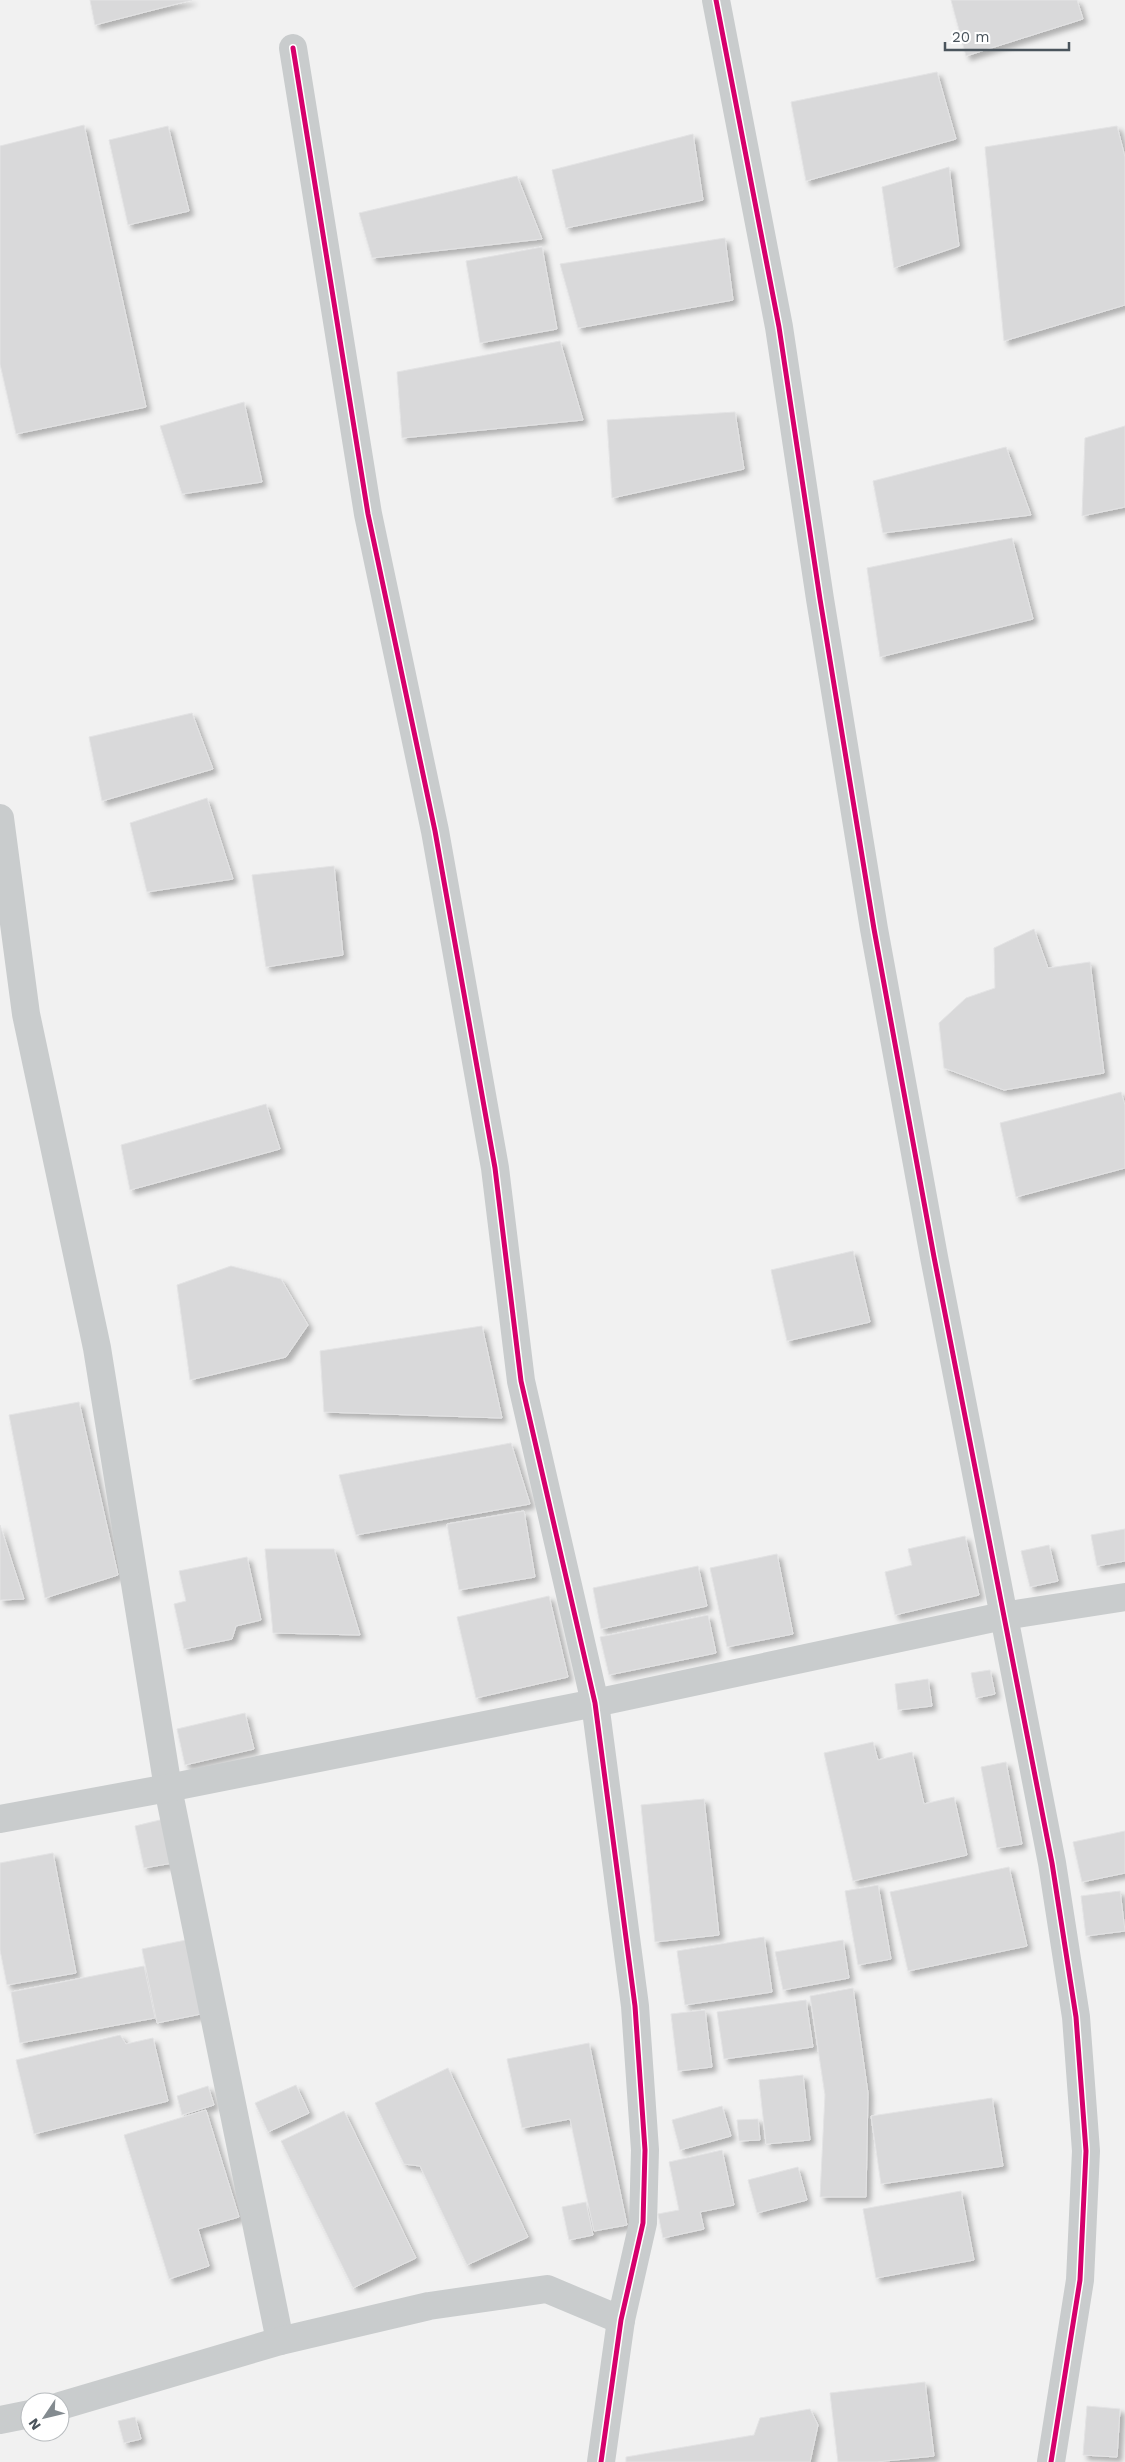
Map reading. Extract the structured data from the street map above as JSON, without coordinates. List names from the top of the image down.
{
  "scale_bar": "20 m",
  "north": "bottom left"
}
